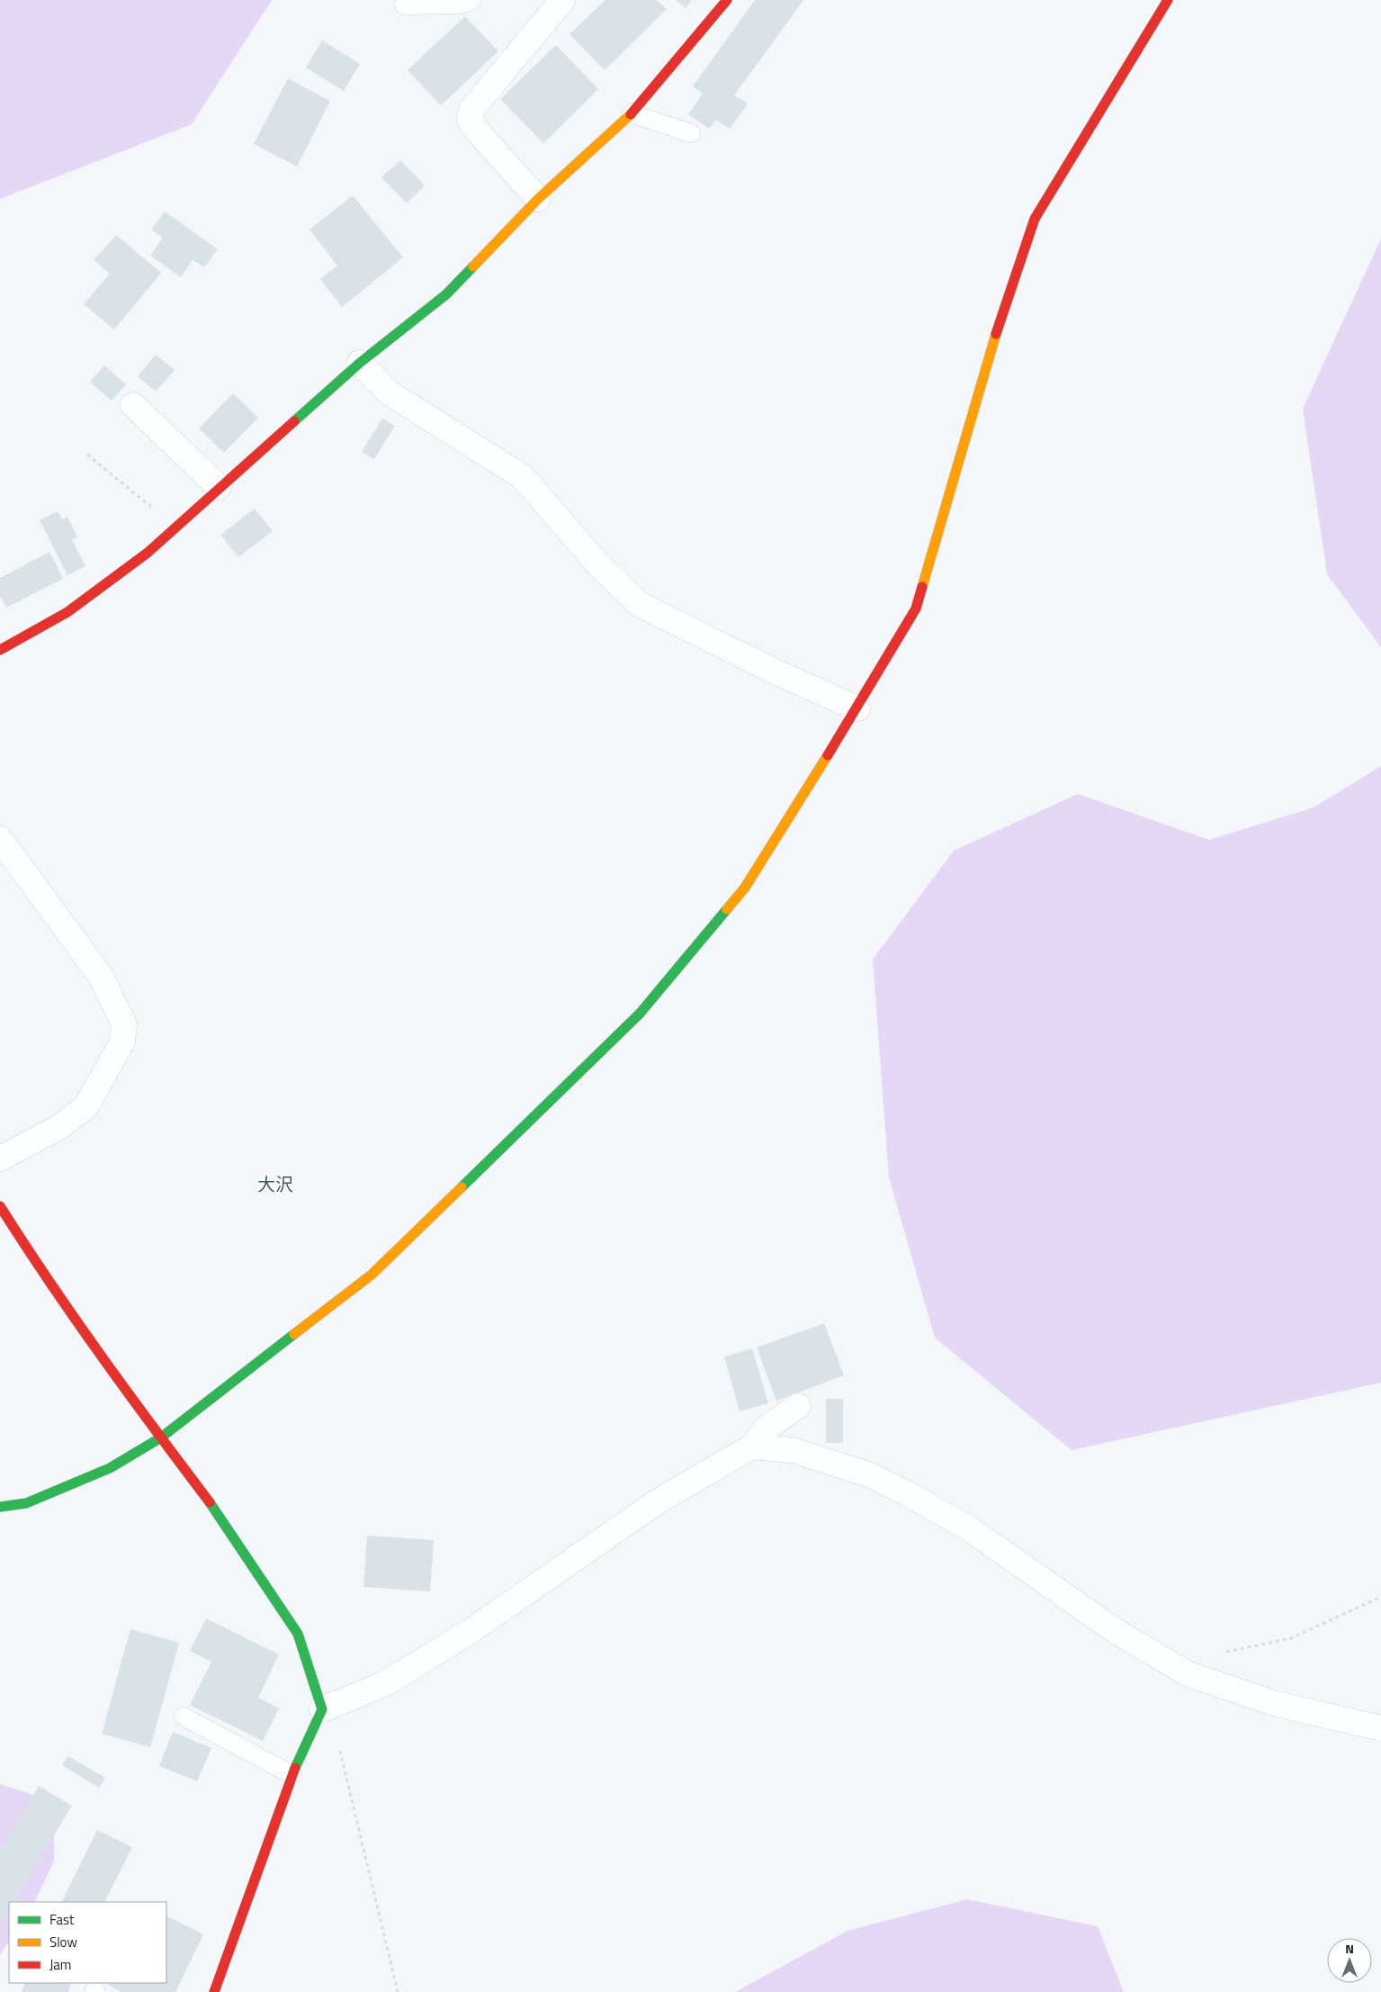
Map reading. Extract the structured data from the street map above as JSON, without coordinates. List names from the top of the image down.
{
  "districts": ["大沢"],
  "legend": ["Fast", "Slow", "Jam"],
  "north": "top"
}
